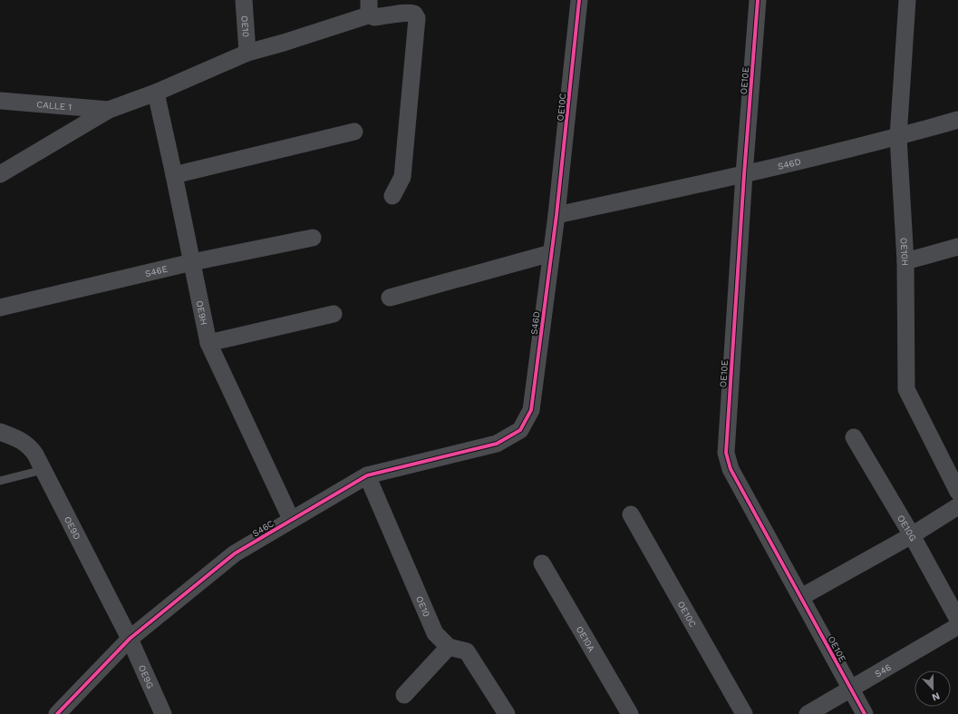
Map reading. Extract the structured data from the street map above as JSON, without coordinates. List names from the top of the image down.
{
  "streets": {
    "street": [
      "OE10",
      "OE10E",
      "CALLE 1",
      "OE10C",
      "S46D",
      "OE10H",
      "S46E",
      "OE9H",
      "OE9D",
      "S46C",
      "OE10G",
      "OE10A",
      "S46",
      "OE9G"
    ]
  },
  "crossings": [
    ["OE10", "S46C"],
    ["OE10E", "S46D"],
    ["OE10E", "S46"],
    ["OE10C", "S46D"],
    ["S46D", "OE10H"],
    ["S46D", "S46C"],
    ["S46E", "OE9H"],
    ["OE9H", "S46C"],
    ["OE9D", "S46C"],
    ["OE9D", "OE9G"],
    ["S46C", "OE9G"]
  ],
  "north": "bottom"
}
